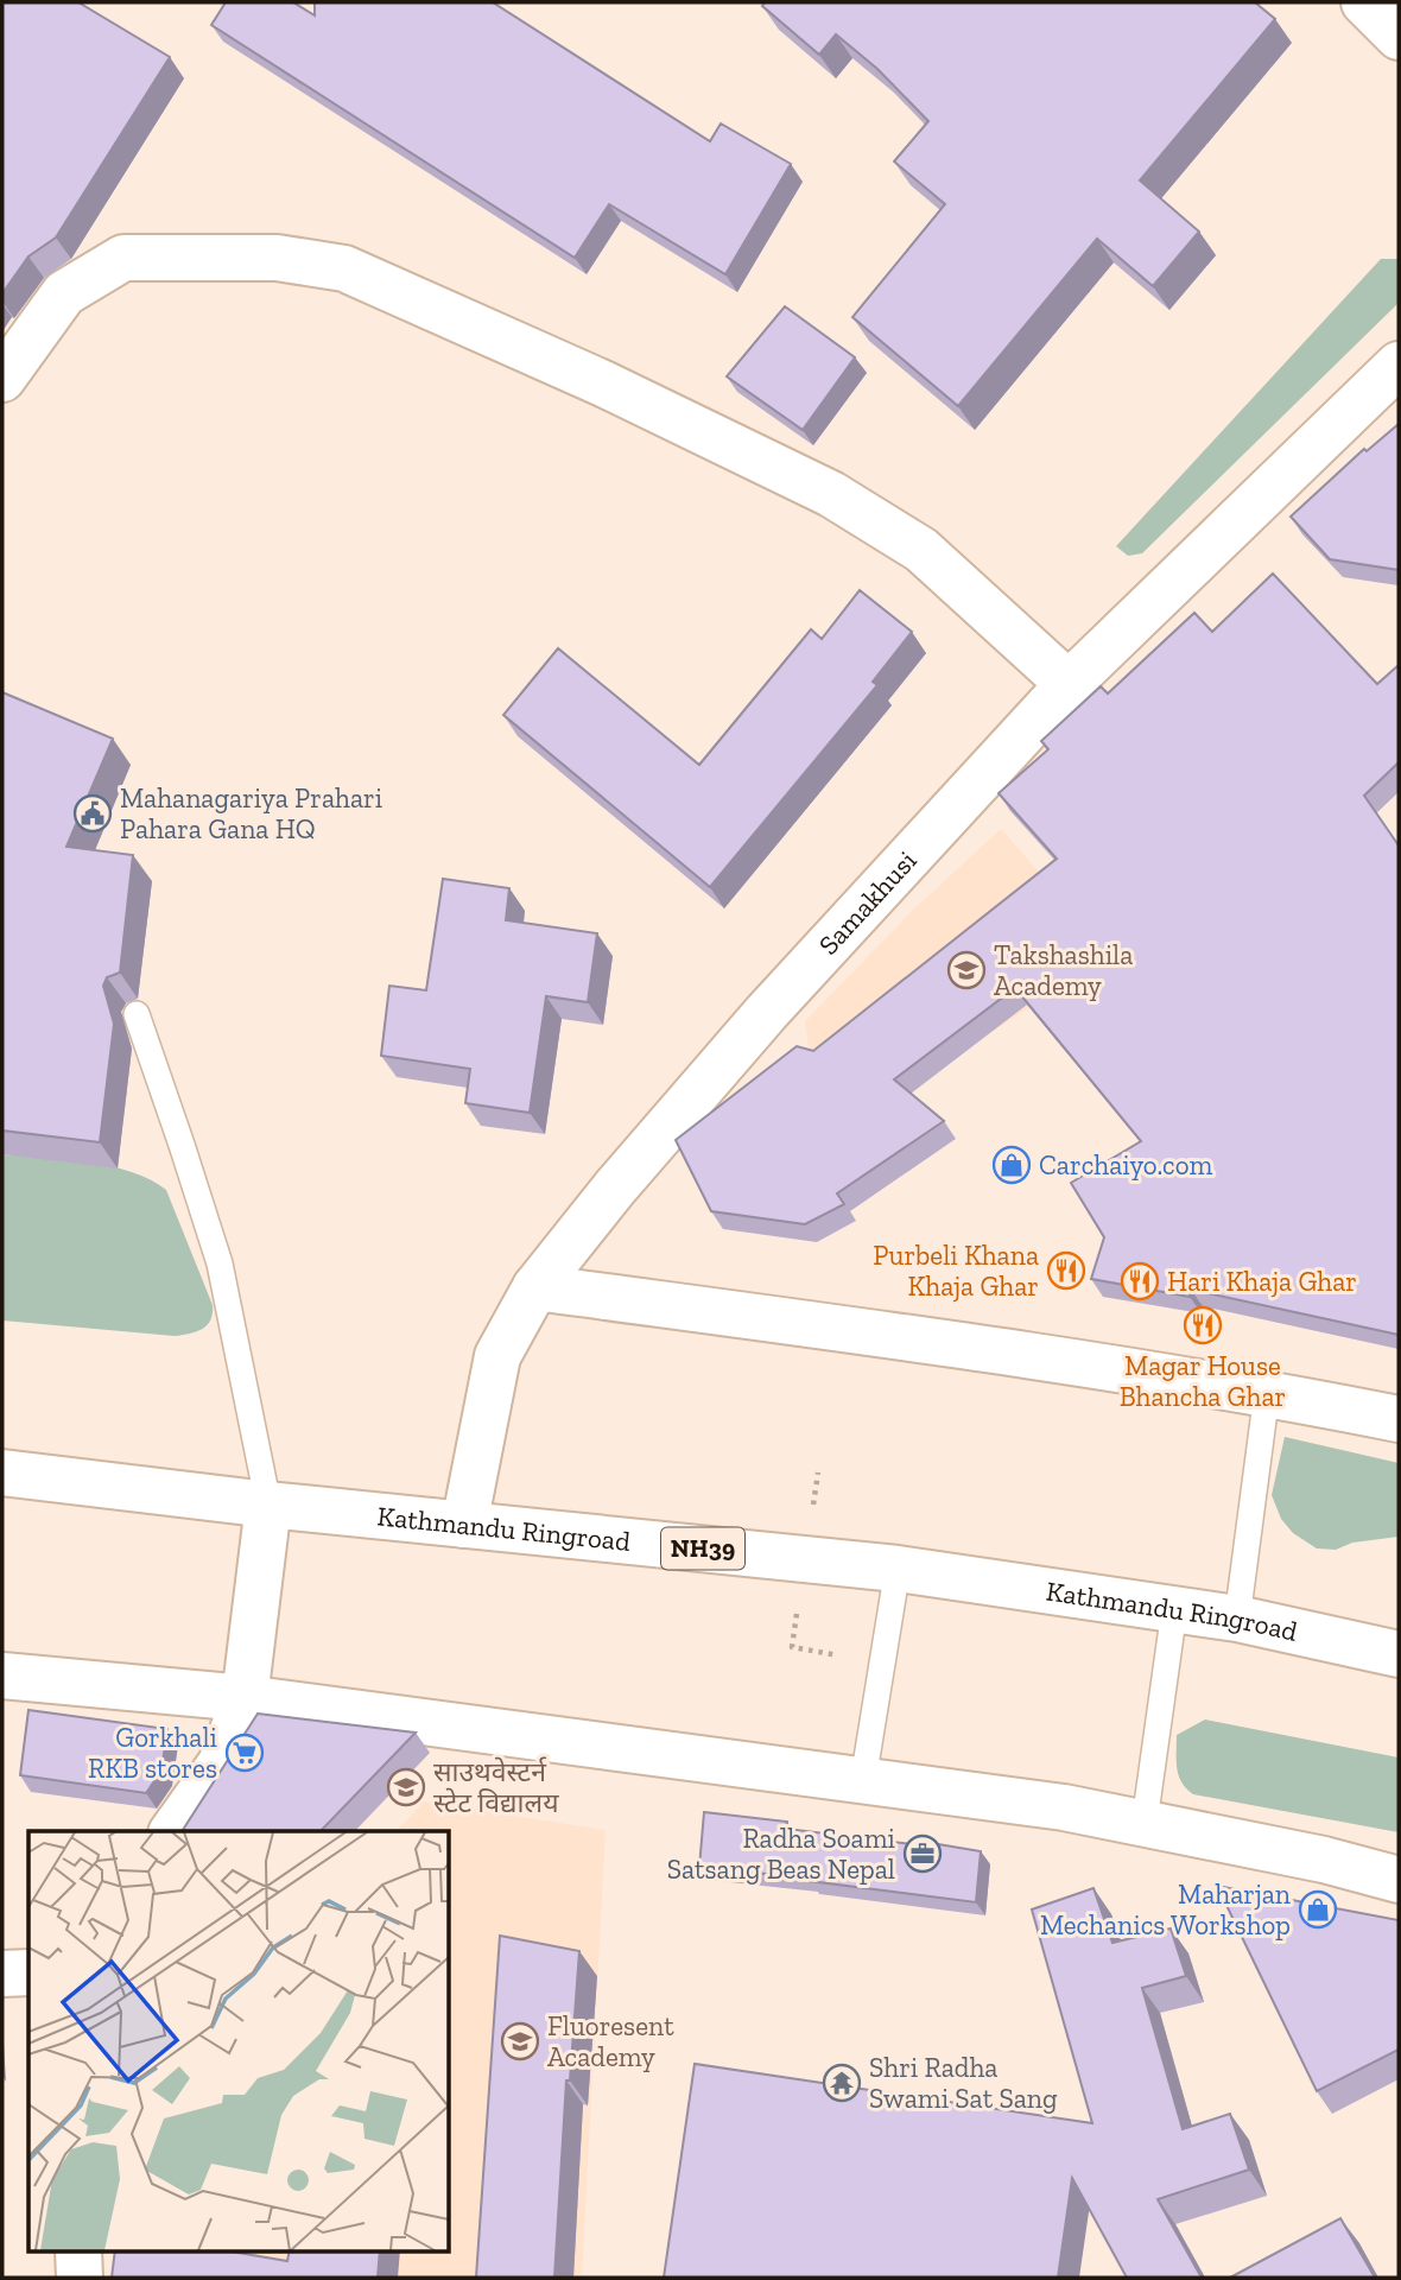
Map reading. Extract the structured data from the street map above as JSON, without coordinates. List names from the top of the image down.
{
  "streets": {
    "main road": ["Samakhusi", "Kathmandu Ringroad", "NH39"]
  },
  "crossings": [
    ["Samakhusi", "Kathmandu Ringroad"]
  ],
  "places": {
    "public building": ["Mahanagariya Prahari Pahara Gana HQ"],
    "school or university": ["Takshashila Academy", "साउथवेस्टर्न स्टेट विद्यालय", "Fluoresent Academy"],
    "shop": ["Carchaiyo.com", "Maharjan Mechanics Workshop"],
    "restaurant": ["Purbeli Khana Khaja Ghar", "Hari Khaja Ghar", "Magar House Bhancha Ghar"],
    "supermarket": ["Gorkhali RKB stores"],
    "office": ["Radha Soami Satsang Beas Nepal"],
    "temple": ["Shri Radha Swami Sat Sang"]
  }
}
